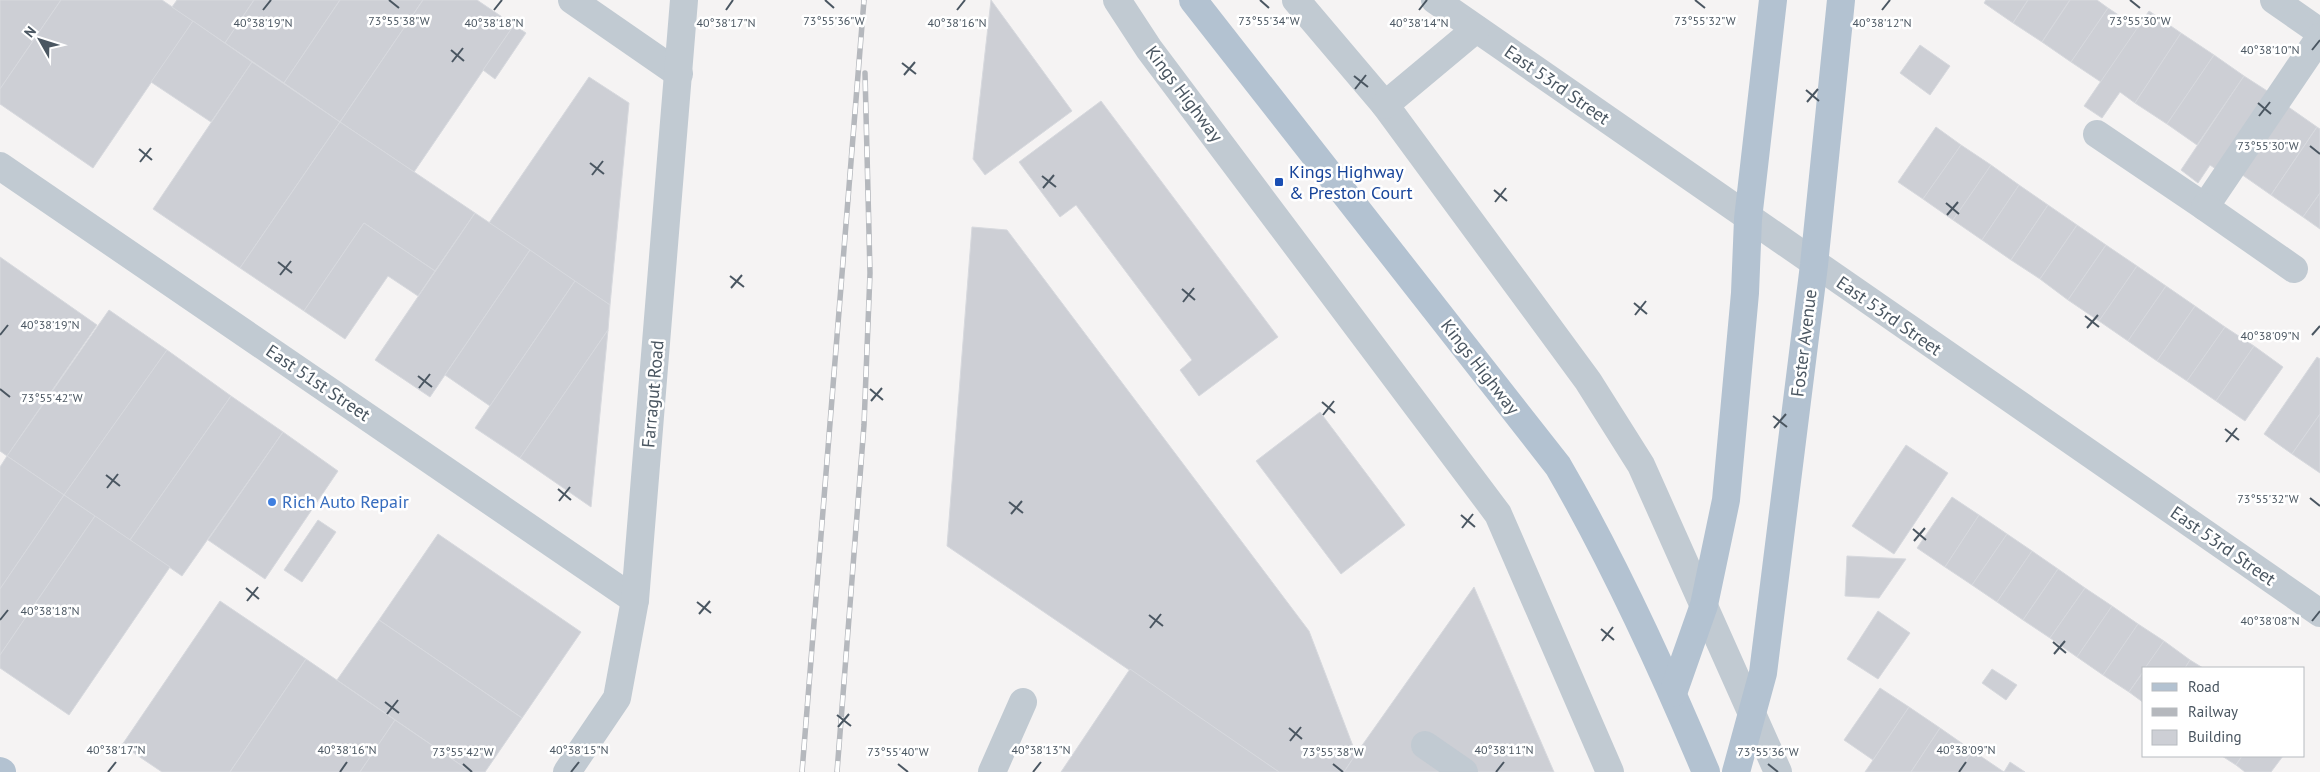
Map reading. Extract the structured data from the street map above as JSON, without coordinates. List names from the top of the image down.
{
  "streets": {
    "main road": ["Kings Highway", "Foster Avenue"],
    "street": ["East 53rd Street", "East 51st Street", "Farragut Road"]
  },
  "crossings": [
    ["East 53rd Street", "Foster Avenue"],
    ["East 51st Street", "Farragut Road"]
  ],
  "places": {
    "transit": ["Kings Highway & Preston Court"],
    "other": ["Rich Auto Repair"]
  },
  "legend": ["Road", "Railway", "Building"],
  "north": "top left",
  "coordinates": [
    "73°55'30\"W",
    "73°55'38\"W",
    "73°55'36\"W",
    "73°55'34\"W",
    "73°55'32\"W",
    "40°38'19\"N",
    "40°38'18\"N",
    "40°38'17\"N",
    "40°38'16\"N",
    "40°38'14\"N",
    "40°38'12\"N",
    "40°38'10\"N",
    "40°38'09\"N",
    "73°55'42\"W",
    "40°38'08\"N",
    "40°38'15\"N",
    "40°38'13\"N",
    "40°38'11\"N",
    "73°55'40\"W"
  ]
}
